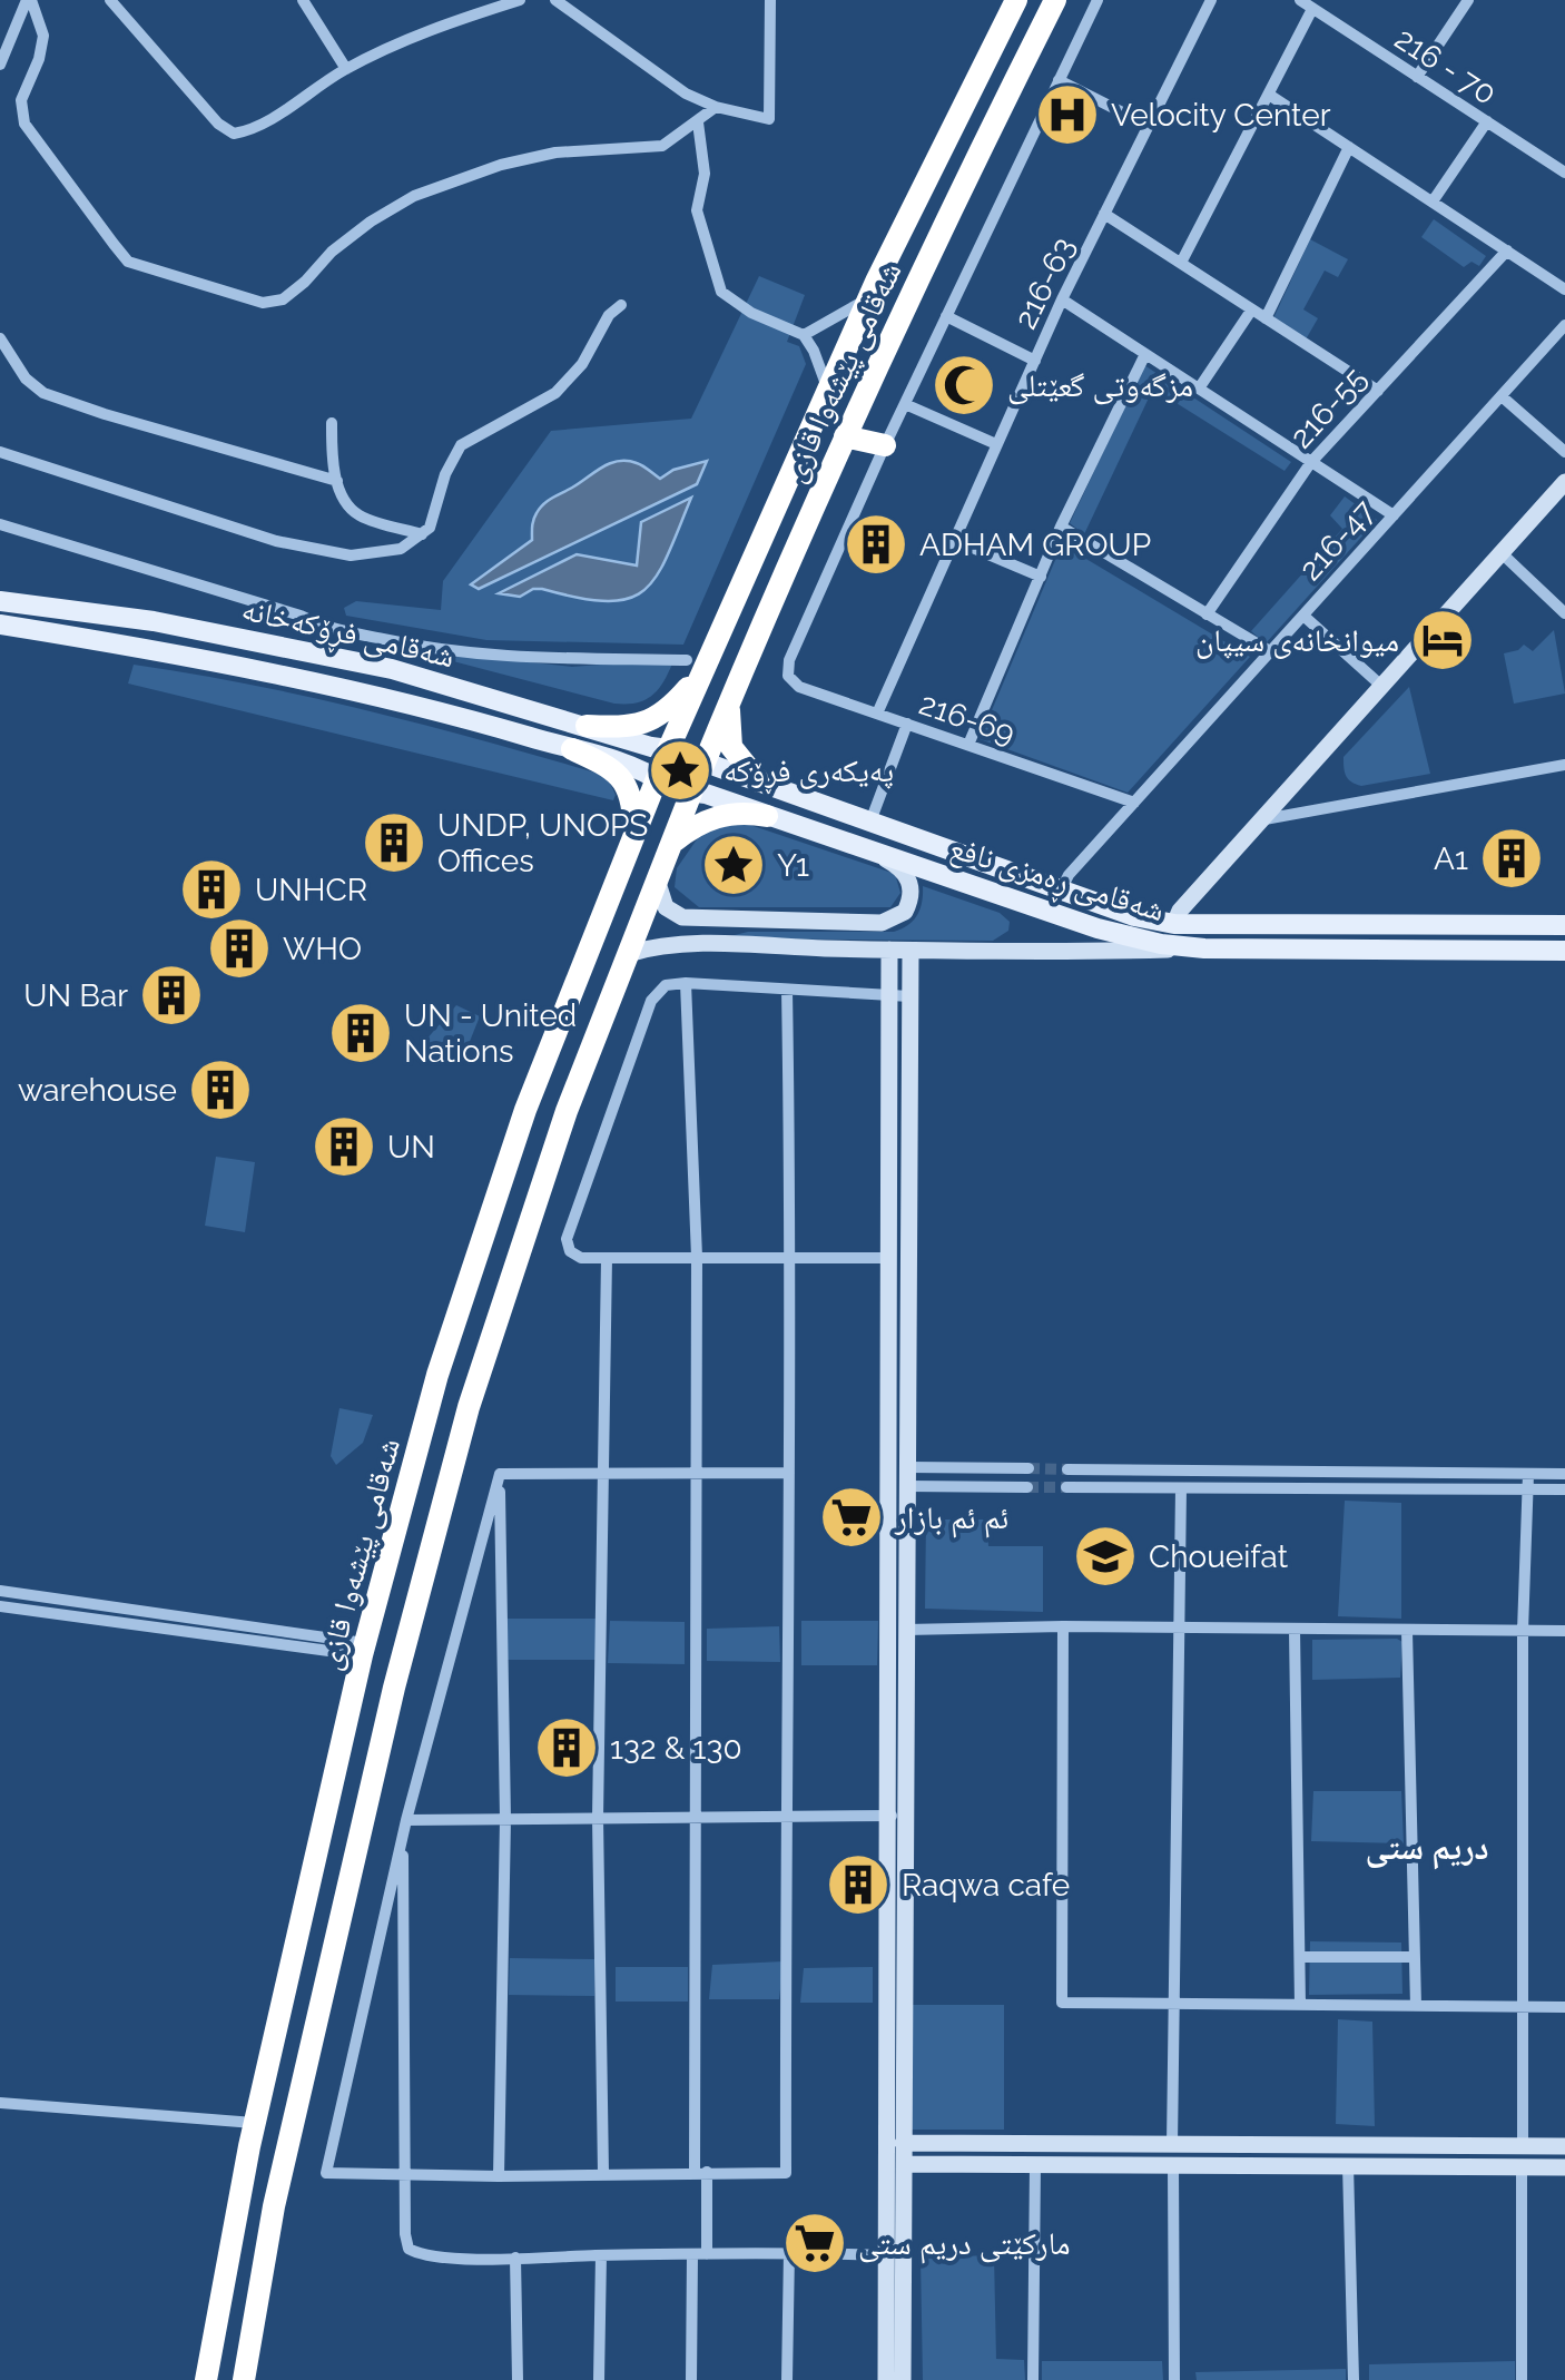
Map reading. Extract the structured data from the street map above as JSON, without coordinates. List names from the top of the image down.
{
  "streets": {
    "highway": ["شەقامی پێشەوا قازی"],
    "main road": ["شەقامی فڕۆکەخانە", "شەقامی ڕەمزی نافع"],
    "street": [
      "216 - 70",
      "216-63",
      "216-55",
      "216-47",
      "216-69"
    ]
  },
  "crossings": [
    ["216-63", "216-69"],
    ["شەقامی پێشەوا قازی", "شەقامی فڕۆکەخانە"],
    ["شەقامی پێشەوا قازی", "شەقامی ڕەمزی نافع"],
    ["216-47", "216-69"],
    ["216-47", "شەقامی ڕەمزی نافع"],
    ["شەقامی فڕۆکەخانە", "شەقامی ڕەمزی نافع"]
  ],
  "districts": ["دریم ستی"],
  "places": {
    "hospital": ["Velocity Center"],
    "mosque": ["مزگەوتی گعێتلی"],
    "building": [
      "ADHAM GROUP",
      "UNDP, UNOPS Offices",
      "A1",
      "UNHCR",
      "WHO",
      "UN Bar",
      "UN - United Nations",
      "warehouse",
      "UN",
      "132 & 130",
      "Raqwa cafe"
    ],
    "hotel": ["میوانخانەی سیپان"],
    "place": ["پەیکەری فڕۆکە", "Y1"],
    "supermarket": ["ئم ئم بازار", "مارکێتی دریم ستی"],
    "school or university": ["Choueifat"]
  }
}
